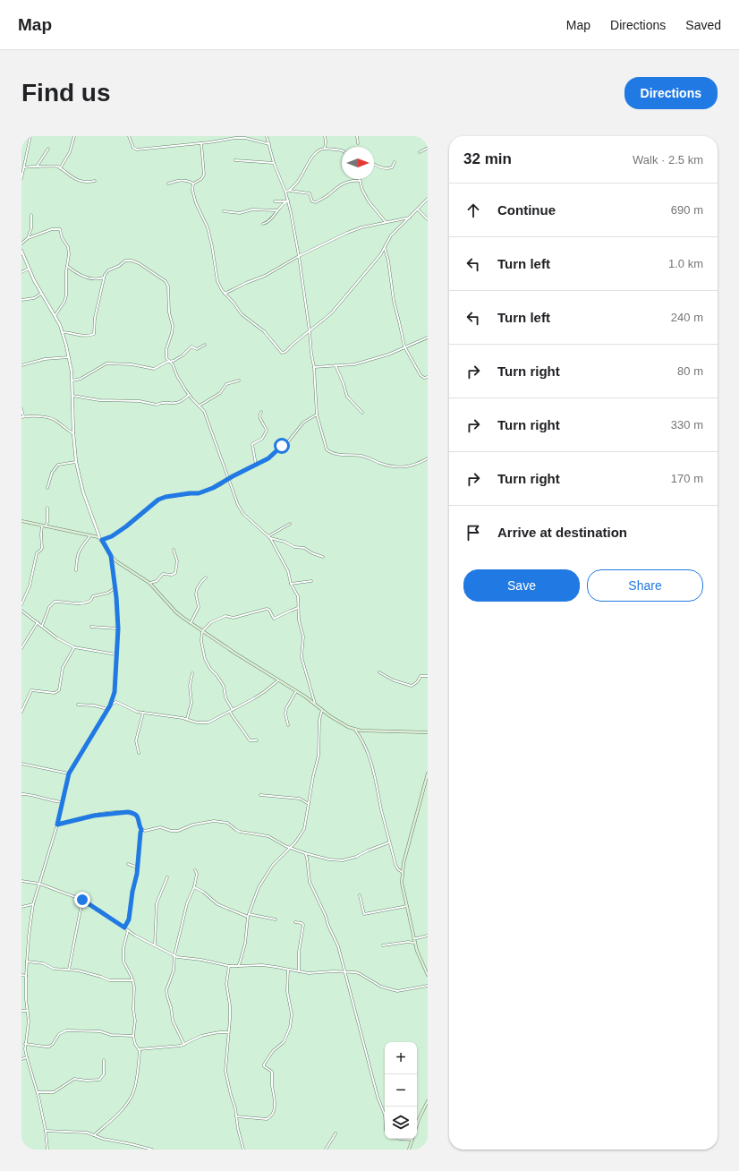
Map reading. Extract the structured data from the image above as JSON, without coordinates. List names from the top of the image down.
{
  "north": "right",
  "page": {
    "header": "Map",
    "nav": ["Map", "Directions", "Saved"],
    "buttons": [
      "Directions",
      ["Save", "Share"]
    ],
    "title": "Find us",
    "heading": ["32 min", "Walk · 2.5 km"],
    "list": [
      ["Continue", "690 m"],
      ["Turn left", "1.0 km"],
      ["Turn left", "240 m"],
      ["Turn right", "80 m"],
      ["Turn right", "330 m"],
      ["Turn right", "170 m"],
      "Arrive at destination"
    ],
    "map_buttons": ["+", "−"]
  }
}
